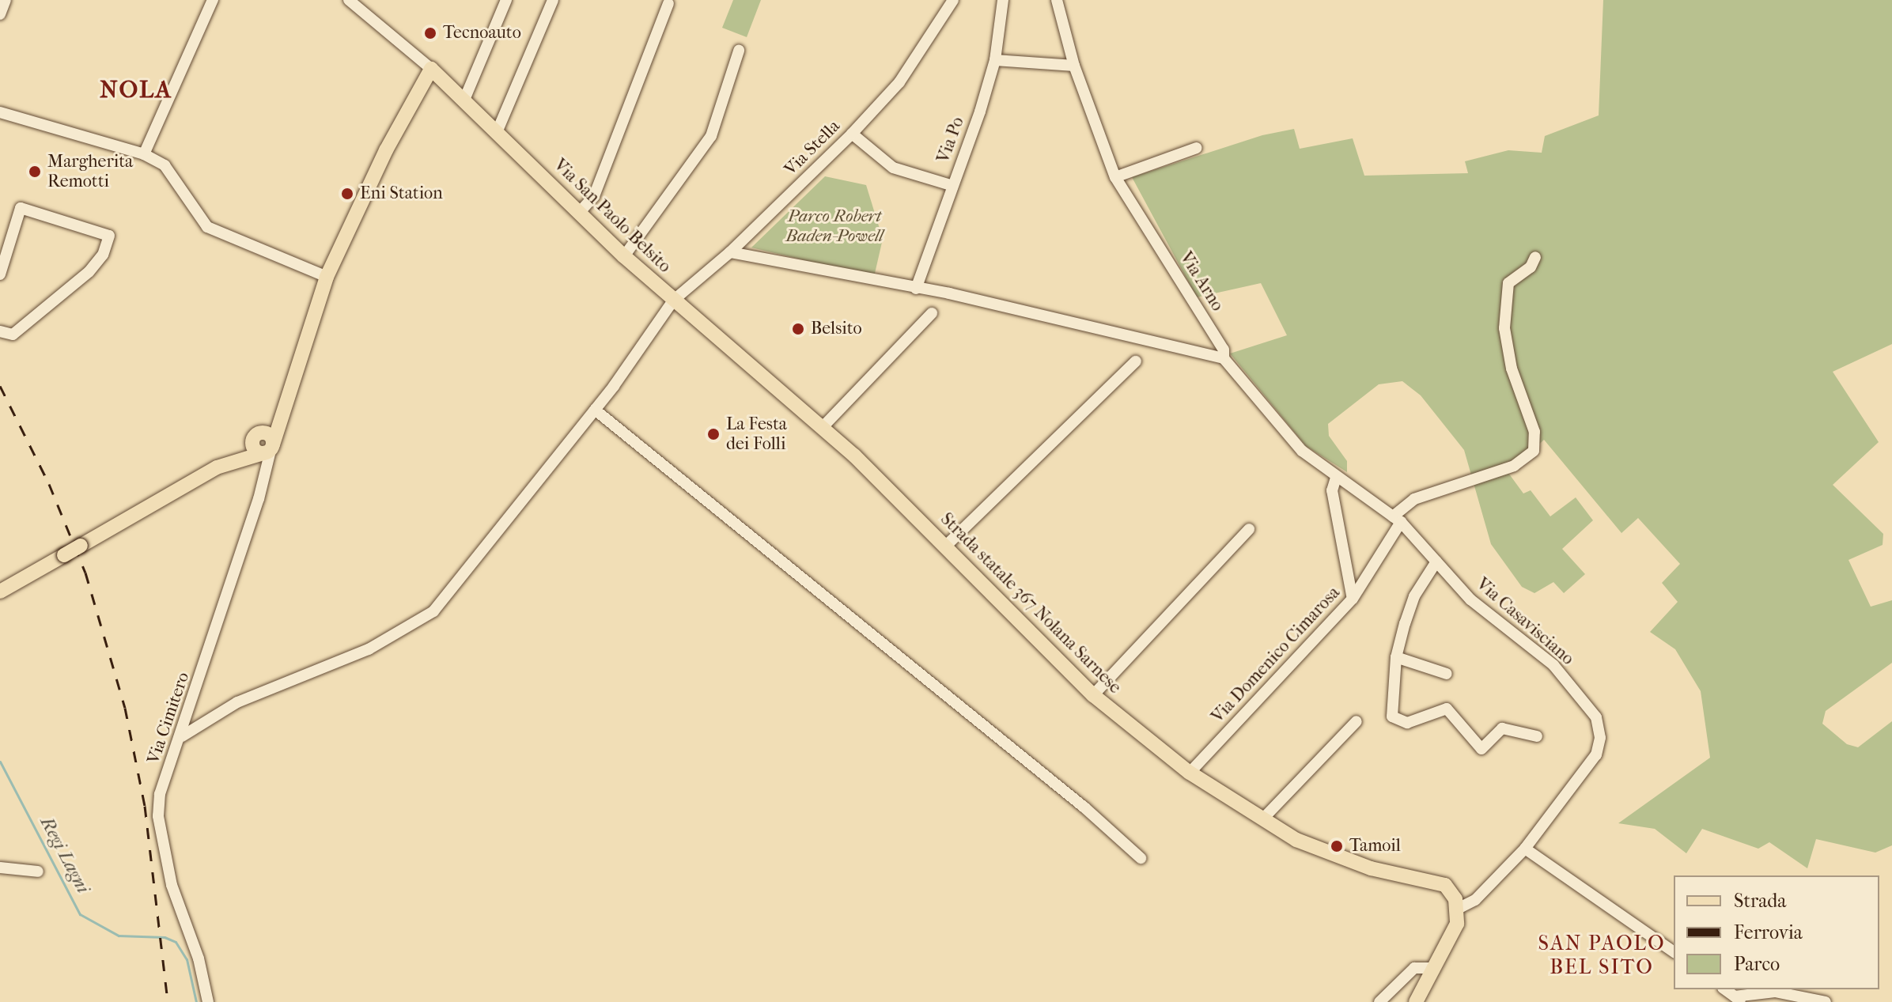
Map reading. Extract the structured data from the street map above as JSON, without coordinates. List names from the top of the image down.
{
  "streets": {
    "main road": ["Via San Paolo Belsito", "Strada statale 367 Nolana Sarnese"],
    "street": [
      "Via Po",
      "Via Stella",
      "Via Arno",
      "Via Casavisciano",
      "Via Domenico Cimarosa",
      "Via Cimitero"
    ]
  },
  "crossings": [
    ["Via Stella", "Via San Paolo Belsito"],
    ["Via Stella", "Via Cimitero"],
    ["Via San Paolo Belsito", "Strada statale 367 Nolana Sarnese"],
    ["Via Arno", "Via Casavisciano"],
    ["Via Arno", "Via Domenico Cimarosa"],
    ["Strada statale 367 Nolana Sarnese", "Via Casavisciano"],
    ["Strada statale 367 Nolana Sarnese", "Via Domenico Cimarosa"],
    ["Via Casavisciano", "Via Domenico Cimarosa"]
  ],
  "districts": ["NOLA", "SAN PAOLO BEL SITO"],
  "water": ["Regi Lagni"],
  "parks": ["Parco Robert Baden-Powell"],
  "places": [
    "Tecnoauto",
    "Margherita Remotti",
    "Eni Station",
    "Belsito",
    "La Festa dei Folli",
    "Tamoil"
  ],
  "legend": ["Strada", "Ferrovia", "Parco"]
}
